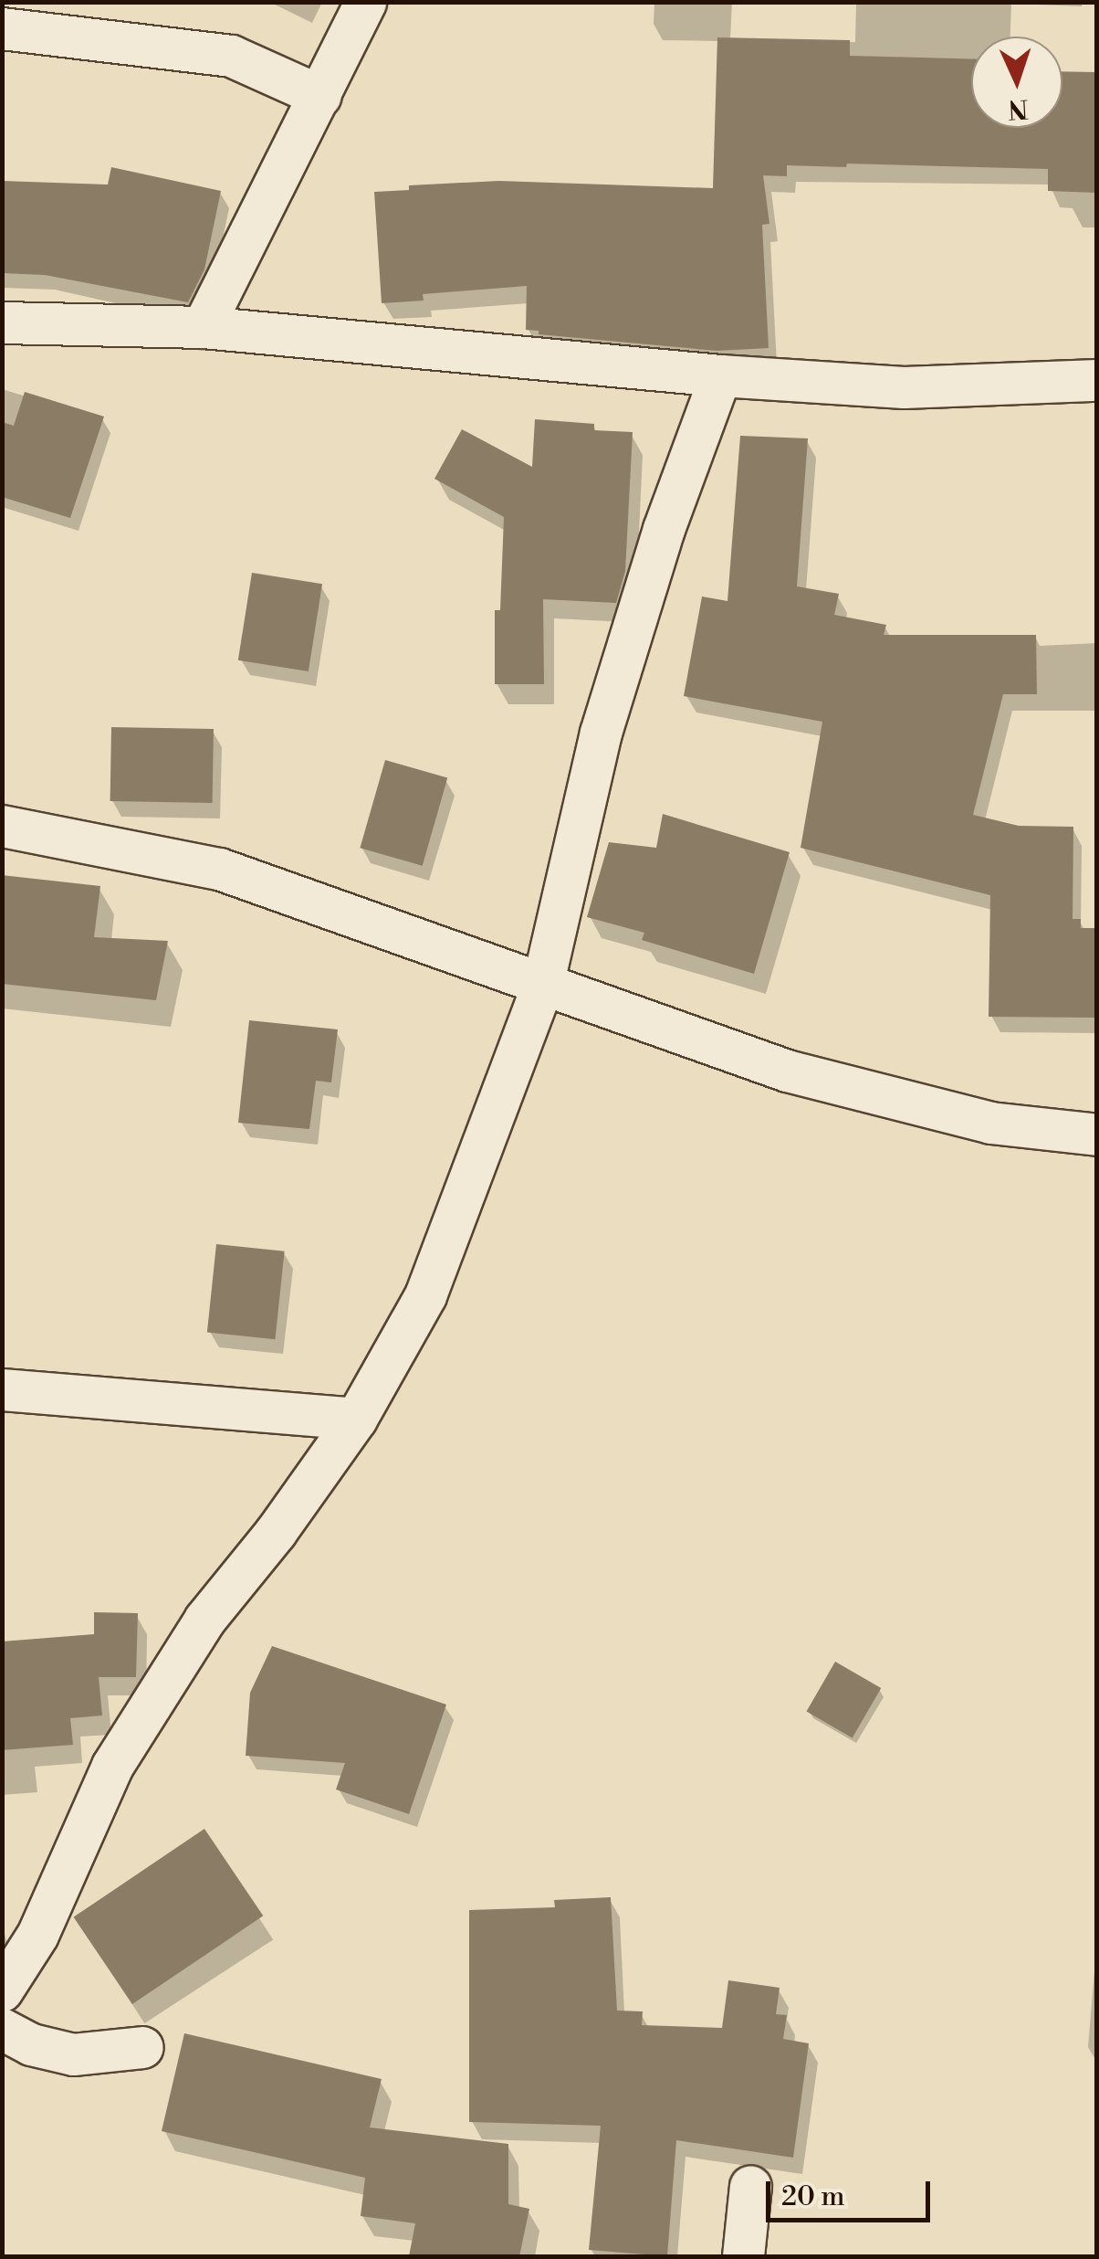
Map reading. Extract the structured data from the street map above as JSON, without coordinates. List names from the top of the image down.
{
  "scale_bar": "20 m",
  "north": "bottom"
}
